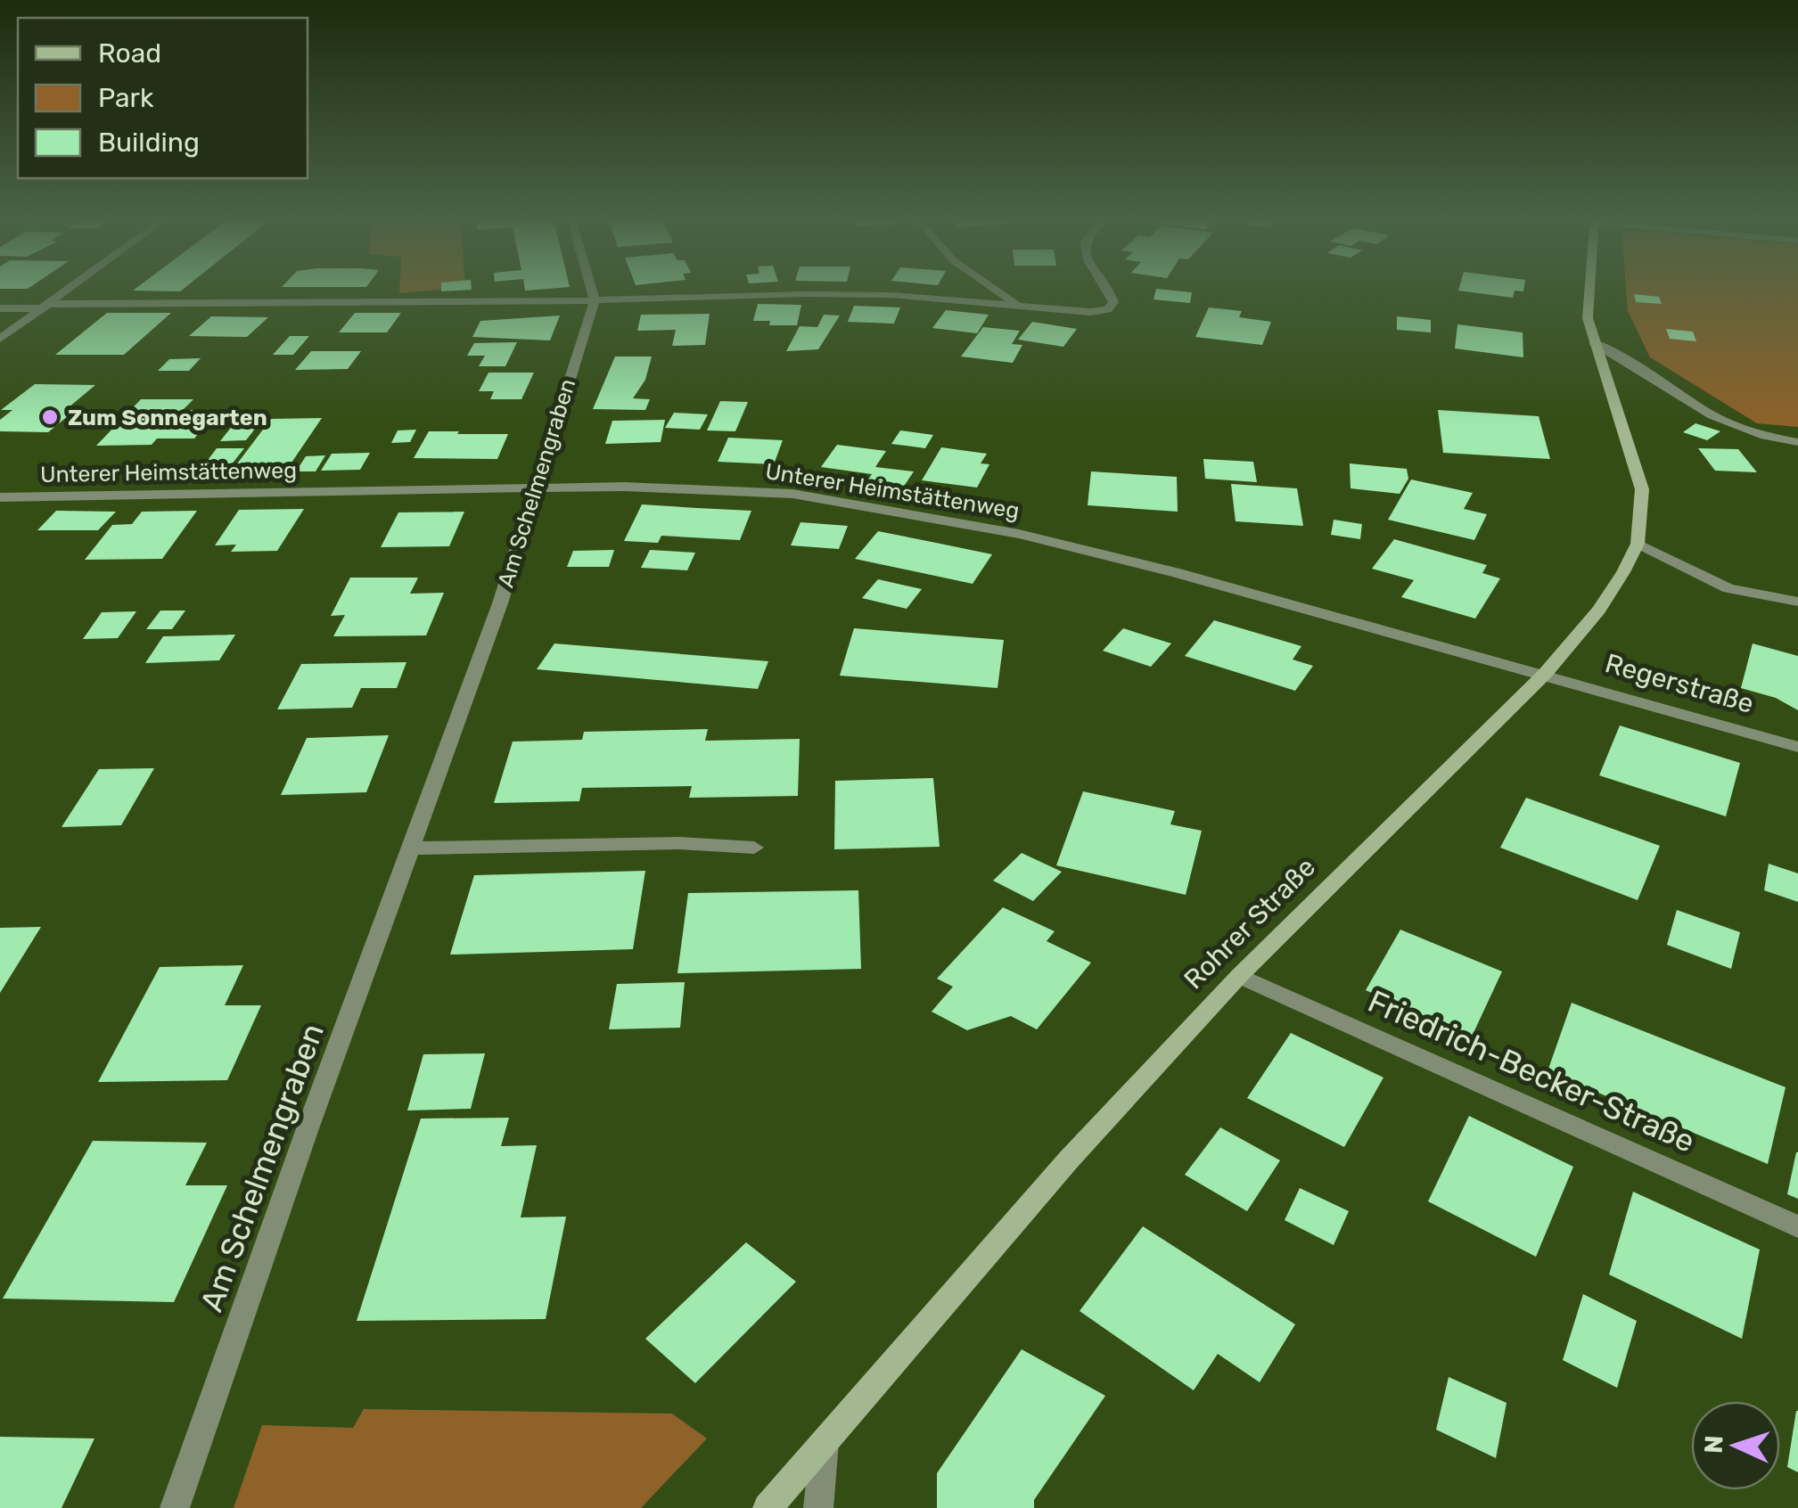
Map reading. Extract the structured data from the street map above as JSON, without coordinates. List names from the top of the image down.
{
  "streets": {
    "main road": ["Rohrer Straße"],
    "street": [
      "Unterer Heimstättenweg",
      "Am Schelmengraben",
      "Regerstraße",
      "Friedrich-Becker-Straße"
    ]
  },
  "crossings": [
    ["Unterer Heimstättenweg", "Am Schelmengraben"],
    ["Unterer Heimstättenweg", "Regerstraße"],
    ["Unterer Heimstättenweg", "Rohrer Straße"],
    ["Regerstraße", "Rohrer Straße"],
    ["Rohrer Straße", "Friedrich-Becker-Straße"]
  ],
  "places": ["Zum Sonnegarten"],
  "legend": ["Road", "Park", "Building"],
  "north": "left"
}
